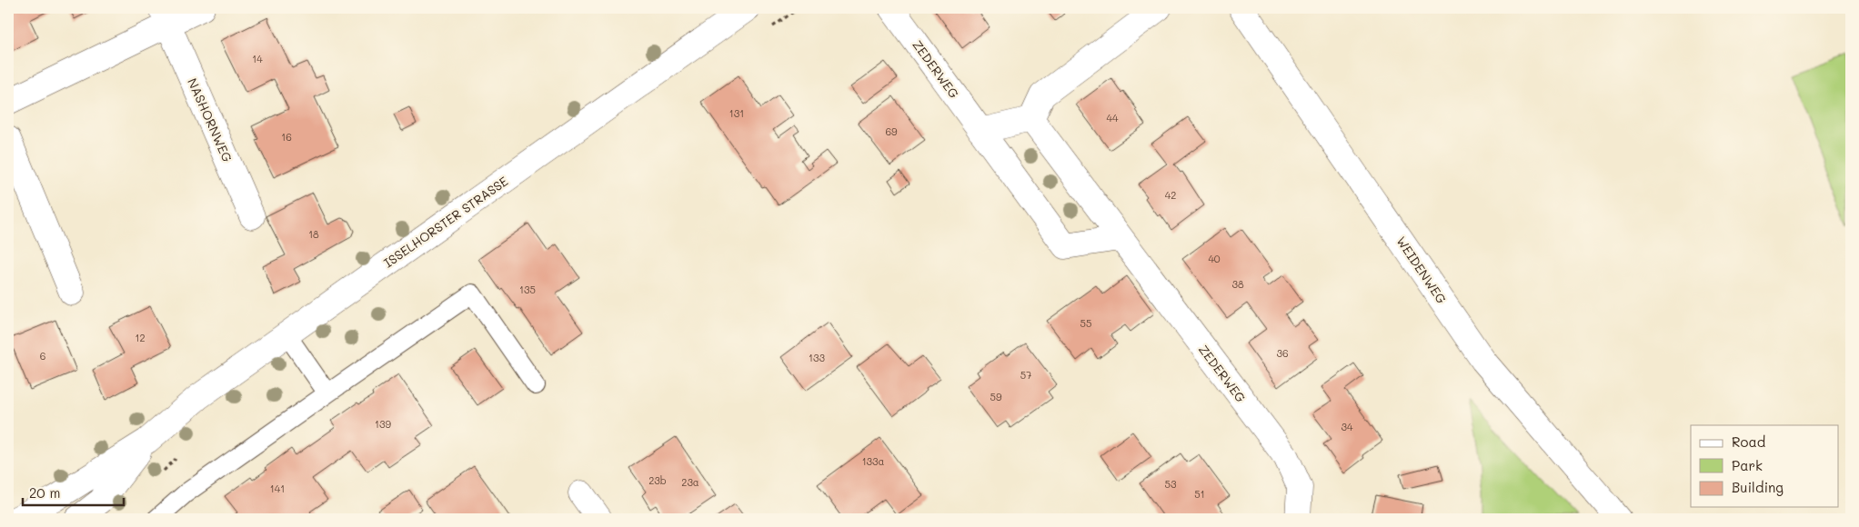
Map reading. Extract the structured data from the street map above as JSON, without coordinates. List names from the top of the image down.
{
  "streets": {
    "street": [
      "ZEDERWEG",
      "NASHORNWEG",
      "ISSELHORSTER STRASSE",
      "WEIDENWEG"
    ]
  },
  "house_numbers": [
    "14",
    "131",
    "44",
    "69",
    "16",
    "42",
    "18",
    "40",
    "38",
    "135",
    "55",
    "12",
    "36",
    "6",
    "133",
    "57",
    "59",
    "139",
    "34",
    "133a",
    "23b",
    "23a",
    "53",
    "141",
    "51"
  ],
  "legend": ["Road", "Park", "Building"],
  "scale_bar": "20 m"
}
